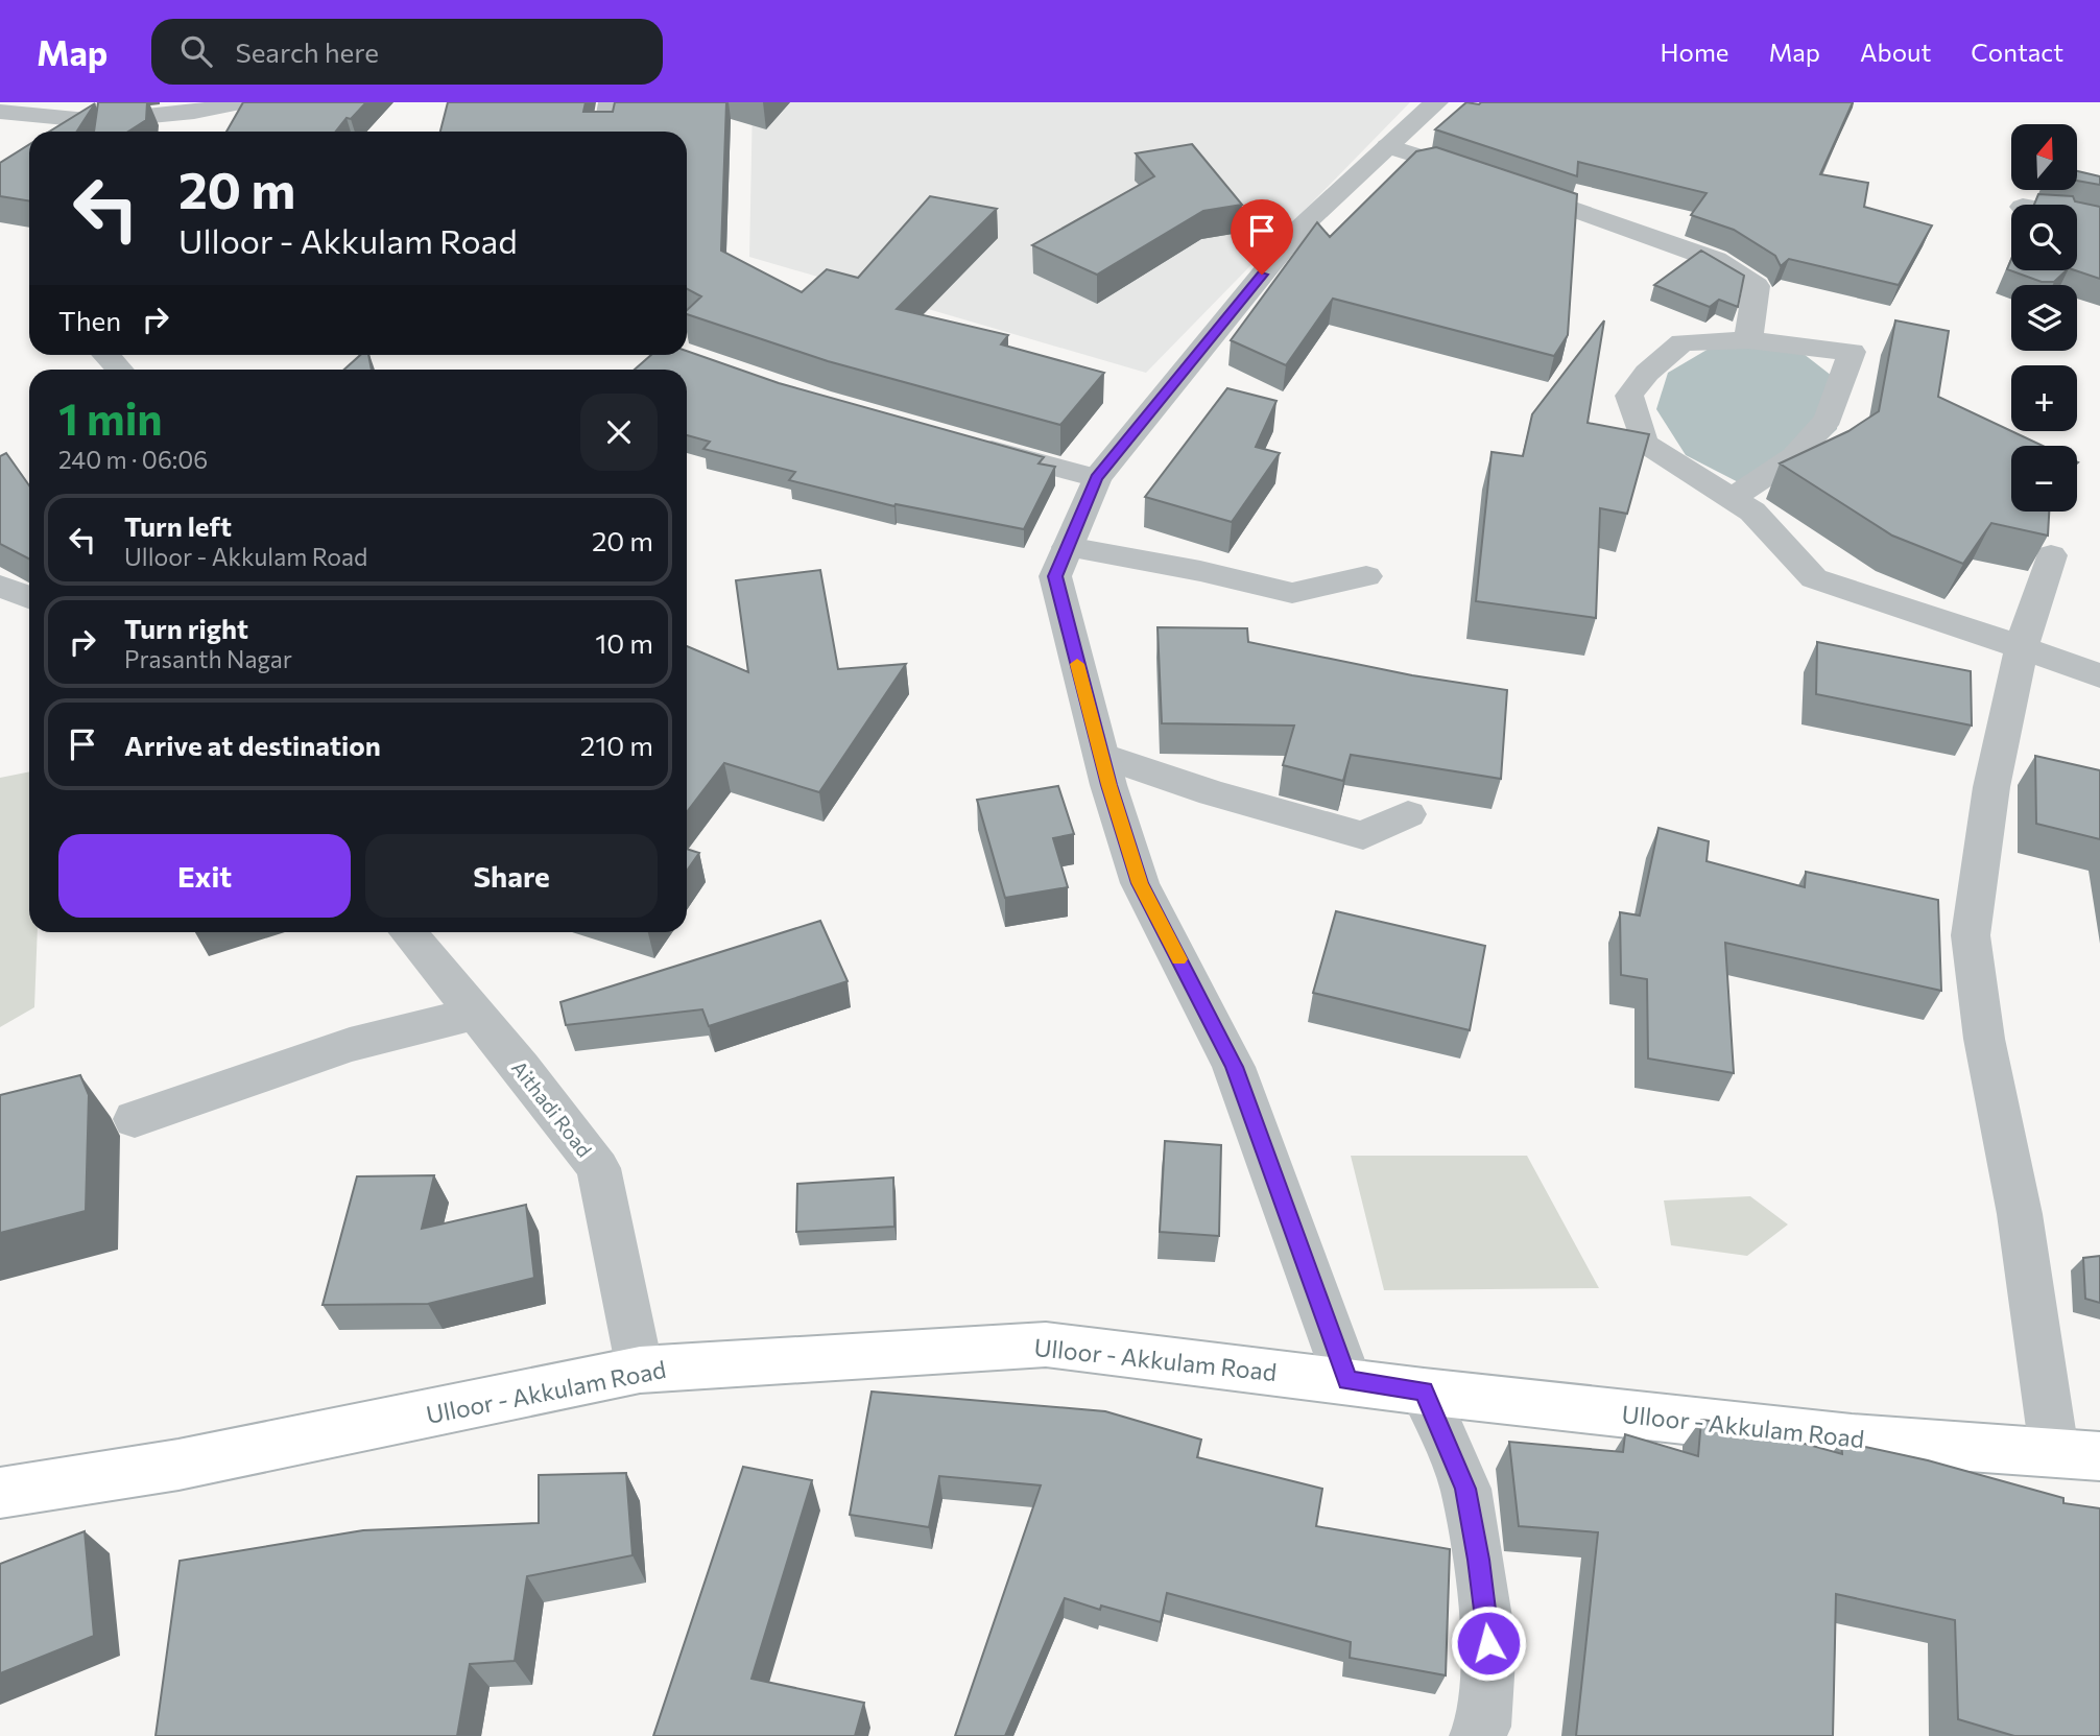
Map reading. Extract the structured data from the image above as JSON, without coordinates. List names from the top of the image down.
{
  "streets": {
    "main road": ["Ulloor - Akkulam Road"],
    "street": ["Aithadi Road"]
  },
  "crossings": [
    ["Aithadi Road", "Ulloor - Akkulam Road"]
  ],
  "north": "top",
  "page": {
    "header": "Map",
    "search": "Search here",
    "nav": [
      "Home",
      "Map",
      "About",
      "Contact"
    ],
    "map_buttons": ["+", "−"],
    "turn": ["20 m", "Ulloor - Akkulam Road"],
    "then": "Then",
    "heading": ["1 min", "240 m · 06:06"],
    "list": [
      {
        "name": "Turn left",
        "note": "Ulloor - Akkulam Road",
        "value": "20 m"
      },
      {
        "name": "Turn right",
        "note": "Prasanth Nagar",
        "value": "10 m"
      },
      {
        "name": "Arrive at destination",
        "value": "210 m"
      }
    ],
    "buttons": ["Exit", "Share"]
  }
}
